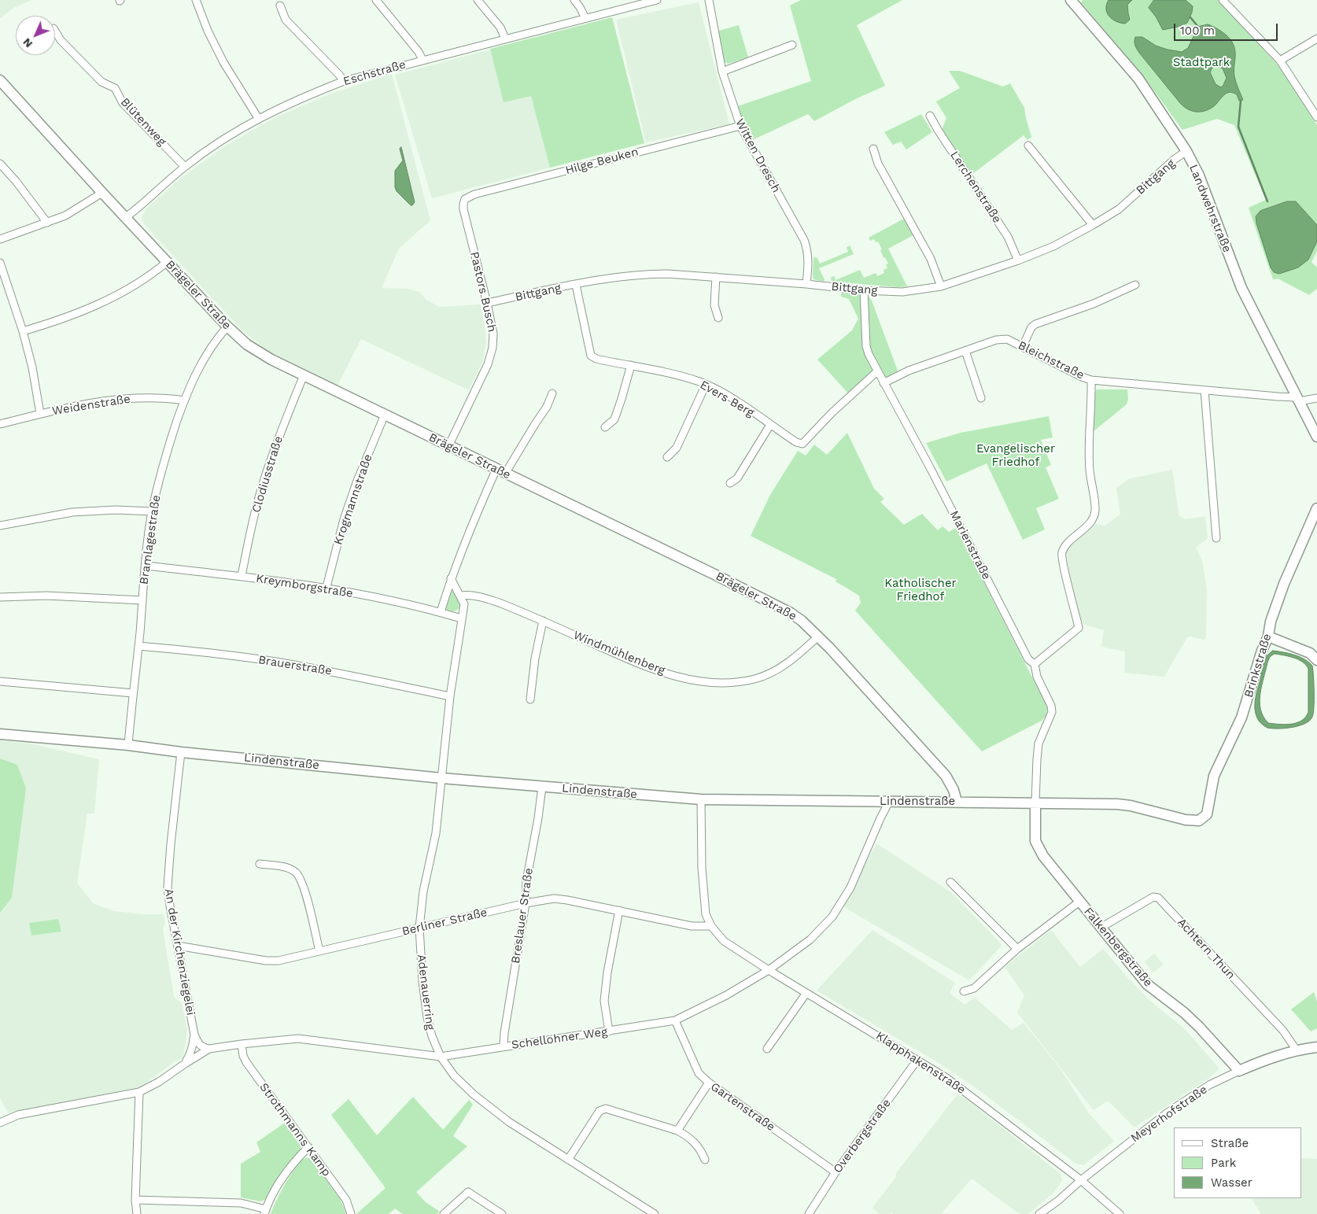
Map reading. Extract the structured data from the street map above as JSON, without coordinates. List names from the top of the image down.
{
  "streets": {
    "street": [
      "Eschstraße",
      "Blütenweg",
      "Witten Dresch",
      "Hilge Beuken",
      "Bittgang",
      "Lerchenstraße",
      "Landwehrstraße",
      "Pastors Busch",
      "Brägeler Straße",
      "Bleichstraße",
      "Evers Berg",
      "Weidenstraße",
      "Clodiusstraße",
      "Krogmannstraße",
      "Bramlagestraße",
      "Marienstraße",
      "Kreymborgstraße",
      "Windmühlenberg",
      "Brauerstraße",
      "Brinkstraße",
      "Lindenstraße",
      "Breslauer Straße",
      "Berliner Straße",
      "Falkenbergstraße",
      "Achtern Thun",
      "An der Kirchenziegelei",
      "Adenauerring",
      "Schellohner Weg",
      "Klapphakenstraße",
      "Gartenstraße",
      "Meyerhofstraße",
      "Strothmanns Kamp",
      "Overbergstraße"
    ]
  },
  "crossings": [
    ["Eschstraße", "Blütenweg"],
    ["Eschstraße", "Brägeler Straße"],
    ["Witten Dresch", "Hilge Beuken"],
    ["Witten Dresch", "Bittgang"],
    ["Hilge Beuken", "Pastors Busch"],
    ["Bittgang", "Lerchenstraße"],
    ["Bittgang", "Landwehrstraße"],
    ["Bittgang", "Pastors Busch"],
    ["Bittgang", "Evers Berg"],
    ["Bittgang", "Marienstraße"],
    ["Landwehrstraße", "Bleichstraße"],
    ["Pastors Busch", "Brägeler Straße"],
    ["Brägeler Straße", "Clodiusstraße"],
    ["Brägeler Straße", "Krogmannstraße"],
    ["Brägeler Straße", "Bramlagestraße"],
    ["Brägeler Straße", "Windmühlenberg"],
    ["Brägeler Straße", "Lindenstraße"],
    ["Bleichstraße", "Marienstraße"],
    ["Evers Berg", "Marienstraße"],
    ["Weidenstraße", "Bramlagestraße"],
    ["Clodiusstraße", "Kreymborgstraße"],
    ["Krogmannstraße", "Kreymborgstraße"],
    ["Bramlagestraße", "Kreymborgstraße"],
    ["Bramlagestraße", "Brauerstraße"],
    ["Bramlagestraße", "Lindenstraße"],
    ["Marienstraße", "Lindenstraße"],
    ["Marienstraße", "Falkenbergstraße"],
    ["Kreymborgstraße", "Adenauerring"],
    ["Windmühlenberg", "Adenauerring"],
    ["Brauerstraße", "Adenauerring"],
    ["Brinkstraße", "Lindenstraße"],
    ["Lindenstraße", "Breslauer Straße"],
    ["Lindenstraße", "Falkenbergstraße"],
    ["Lindenstraße", "An der Kirchenziegelei"],
    ["Lindenstraße", "Adenauerring"],
    ["Lindenstraße", "Schellohner Weg"],
    ["Breslauer Straße", "Berliner Straße"],
    ["Breslauer Straße", "Schellohner Weg"],
    ["Berliner Straße", "An der Kirchenziegelei"],
    ["Berliner Straße", "Adenauerring"],
    ["Berliner Straße", "Klapphakenstraße"],
    ["Falkenbergstraße", "Achtern Thun"],
    ["Falkenbergstraße", "Meyerhofstraße"],
    ["Achtern Thun", "Meyerhofstraße"],
    ["An der Kirchenziegelei", "Schellohner Weg"],
    ["Adenauerring", "Schellohner Weg"],
    ["Schellohner Weg", "Klapphakenstraße"],
    ["Schellohner Weg", "Gartenstraße"],
    ["Schellohner Weg", "Strothmanns Kamp"],
    ["Klapphakenstraße", "Meyerhofstraße"],
    ["Klapphakenstraße", "Overbergstraße"],
    ["Gartenstraße", "Overbergstraße"]
  ],
  "parks": ["Stadtpark", "Evangelischer Friedhof", "Katholischer Friedhof"],
  "legend": ["Straße", "Park", "Wasser"],
  "scale_bar": "100 m",
  "north": "bottom left"
}
